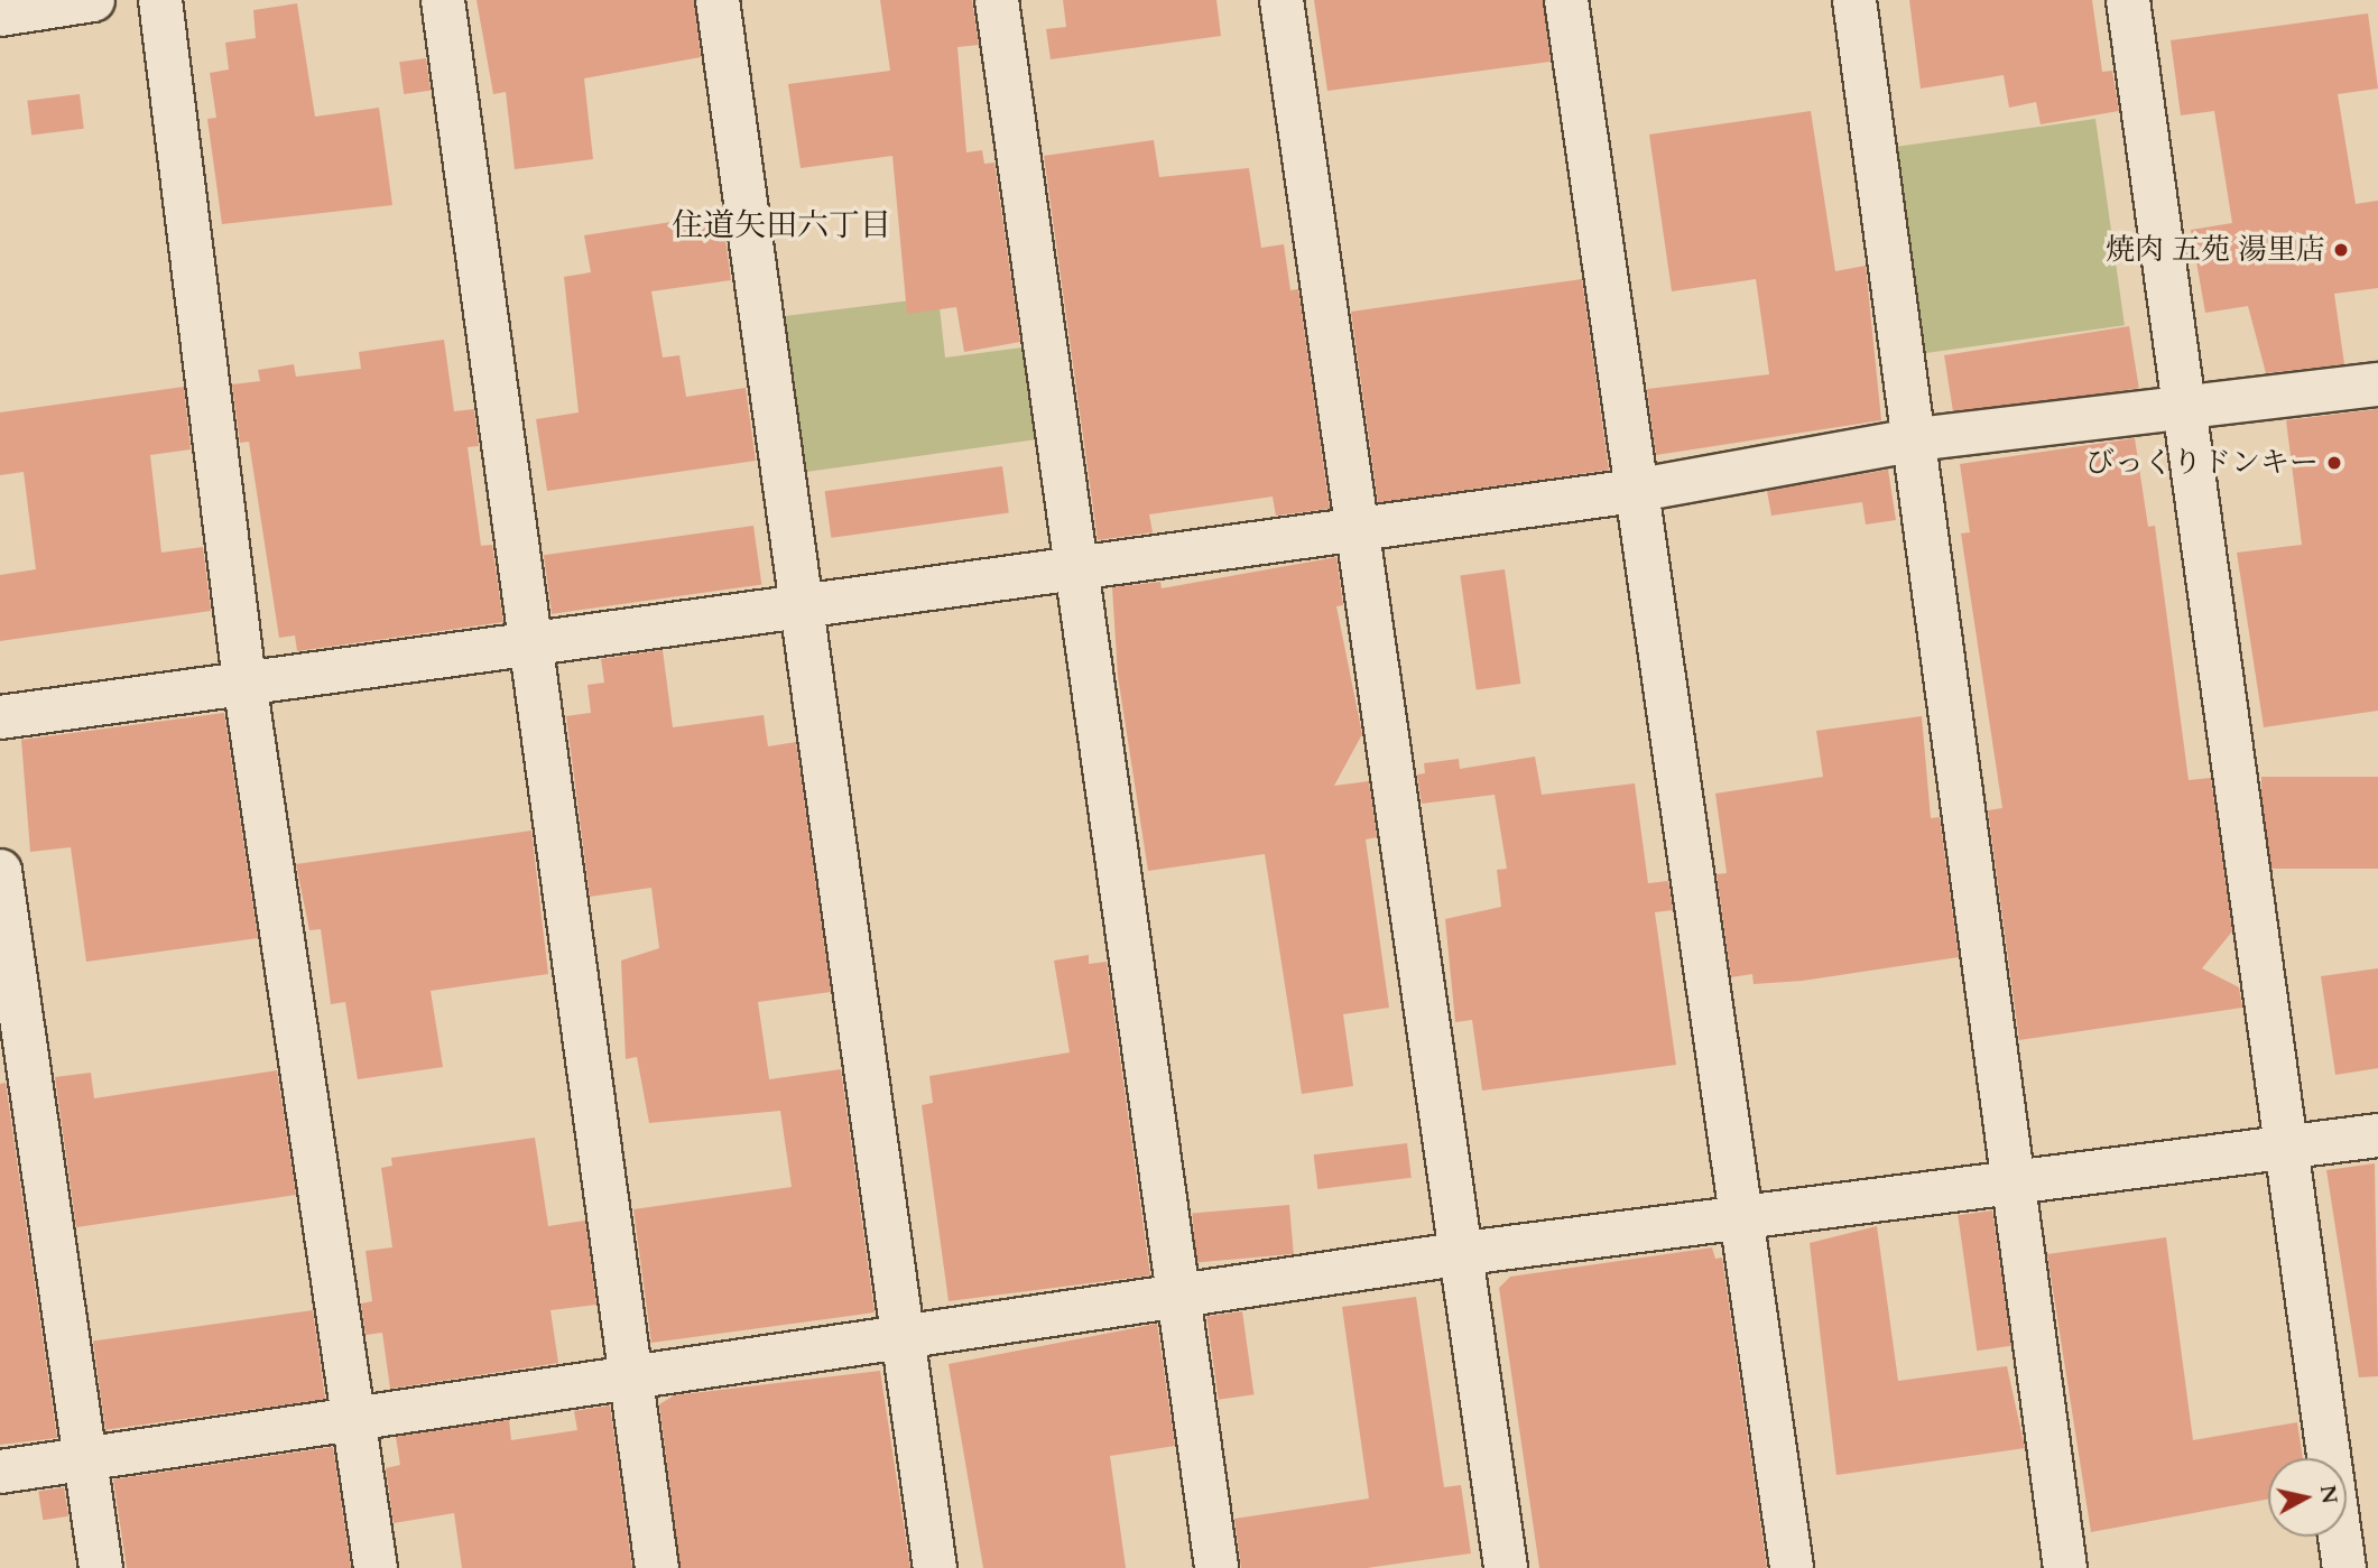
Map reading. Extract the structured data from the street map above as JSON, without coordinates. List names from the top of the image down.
{
  "districts": ["住道矢田六丁目"],
  "places": ["焼肉 五苑 湯里店", "びっくりドンキー"],
  "north": "right"
}
